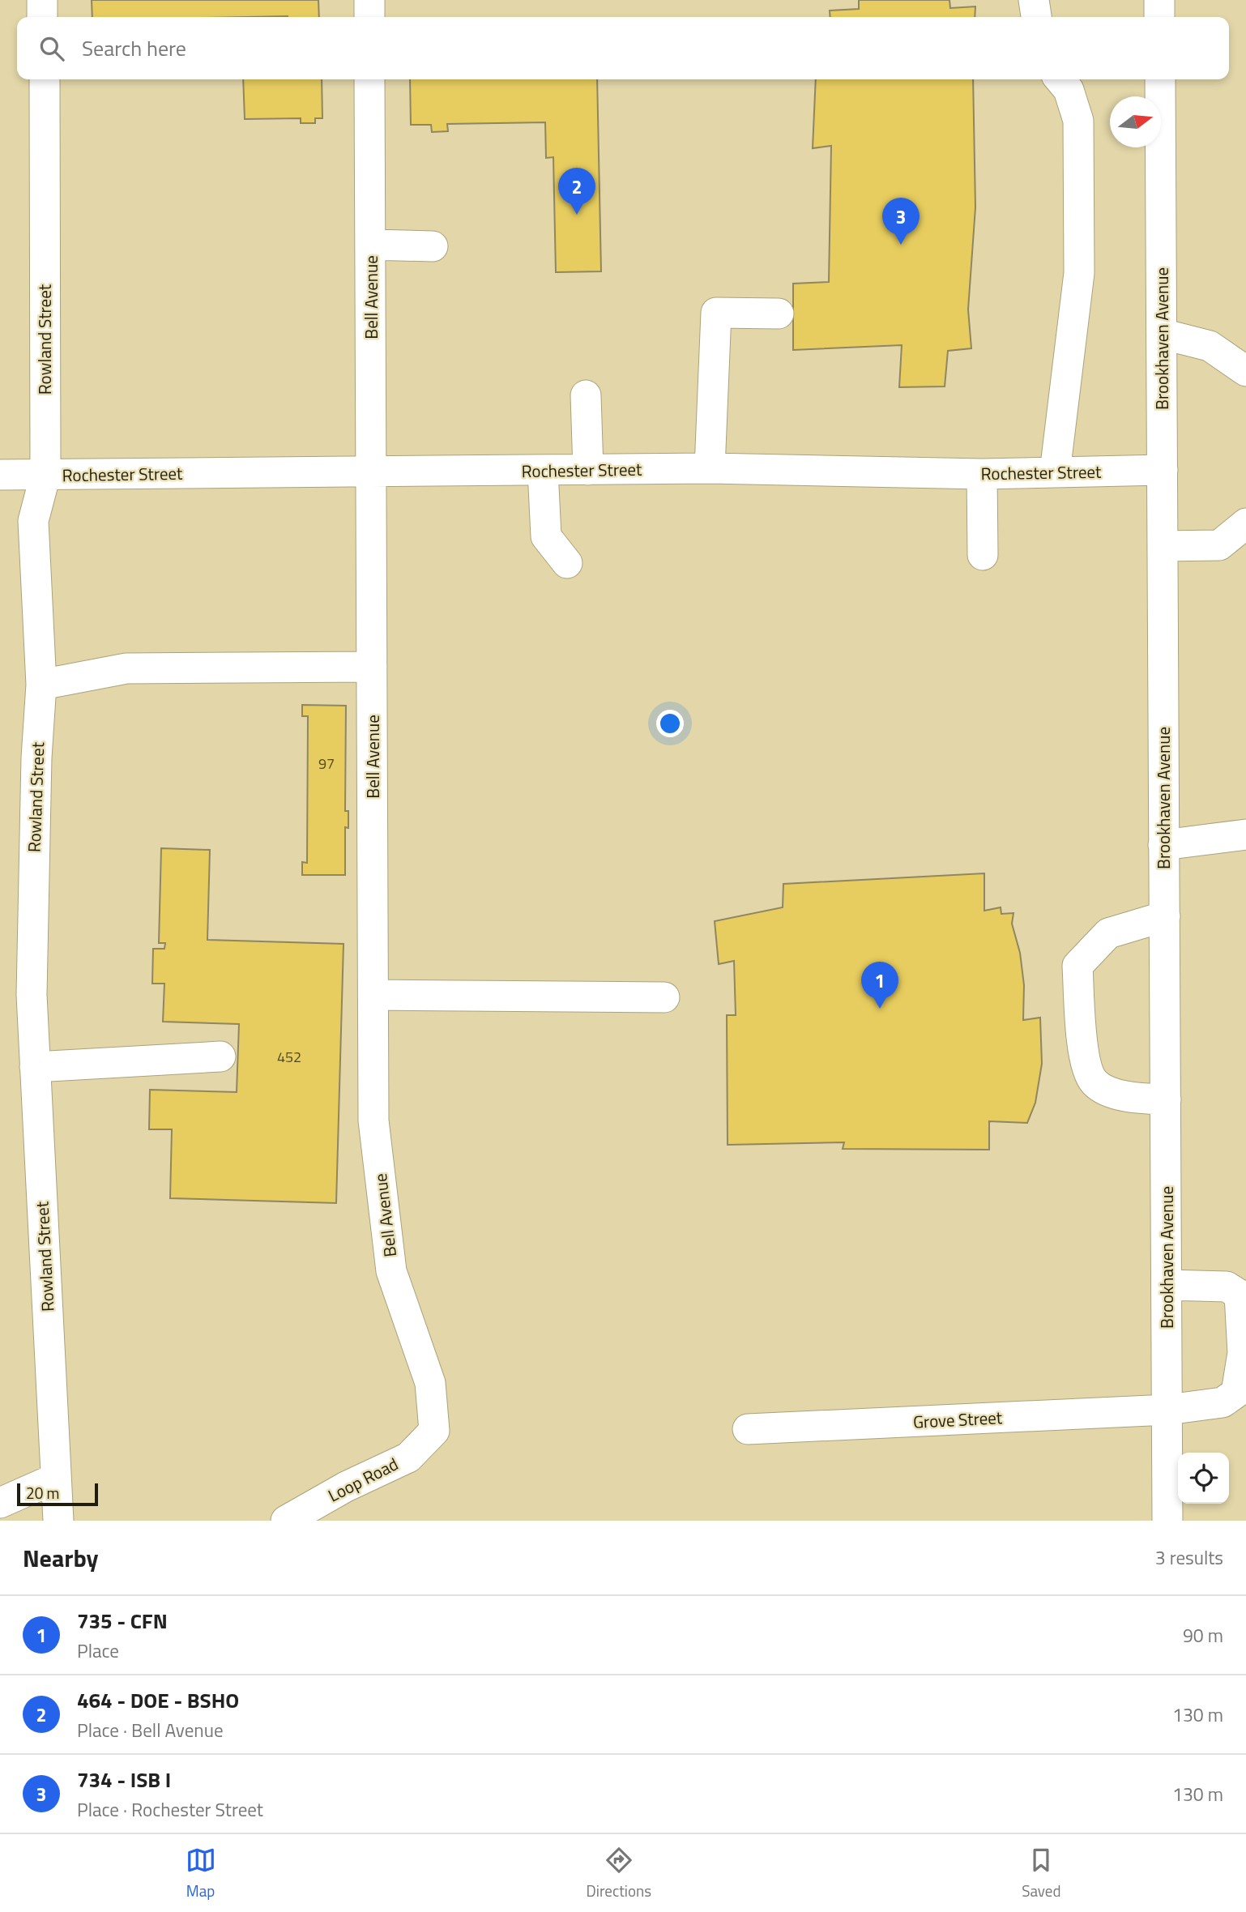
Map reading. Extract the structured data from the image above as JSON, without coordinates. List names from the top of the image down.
{
  "streets": {
    "street": [
      "Bell Avenue",
      "Brookhaven Avenue",
      "Rowland Street",
      "Rochester Street",
      "Grove Street",
      "Loop Road"
    ]
  },
  "crossings": [
    ["Bell Avenue", "Rochester Street"],
    ["Bell Avenue", "Loop Road"],
    ["Brookhaven Avenue", "Rochester Street"],
    ["Brookhaven Avenue", "Grove Street"],
    ["Rowland Street", "Rochester Street"]
  ],
  "house_numbers": ["97", "452"],
  "scale_bar": "20 m",
  "north": "right",
  "page": {
    "search": "Search here",
    "pins": ["2", "3", "1"],
    "scale": "20 m",
    "heading": ["Nearby", "3 results"],
    "list": [
      {
        "mark": "1",
        "name": "735 - CFN",
        "note": "Place",
        "value": "90 m"
      },
      {
        "mark": "2",
        "name": "464 - DOE - BSHO",
        "note": "Place · Bell Avenue",
        "value": "130 m"
      },
      {
        "mark": "3",
        "name": "734 - ISB I",
        "note": "Place · Rochester Street",
        "value": "130 m"
      }
    ],
    "nav": ["Map", "Directions", "Saved"]
  }
}
